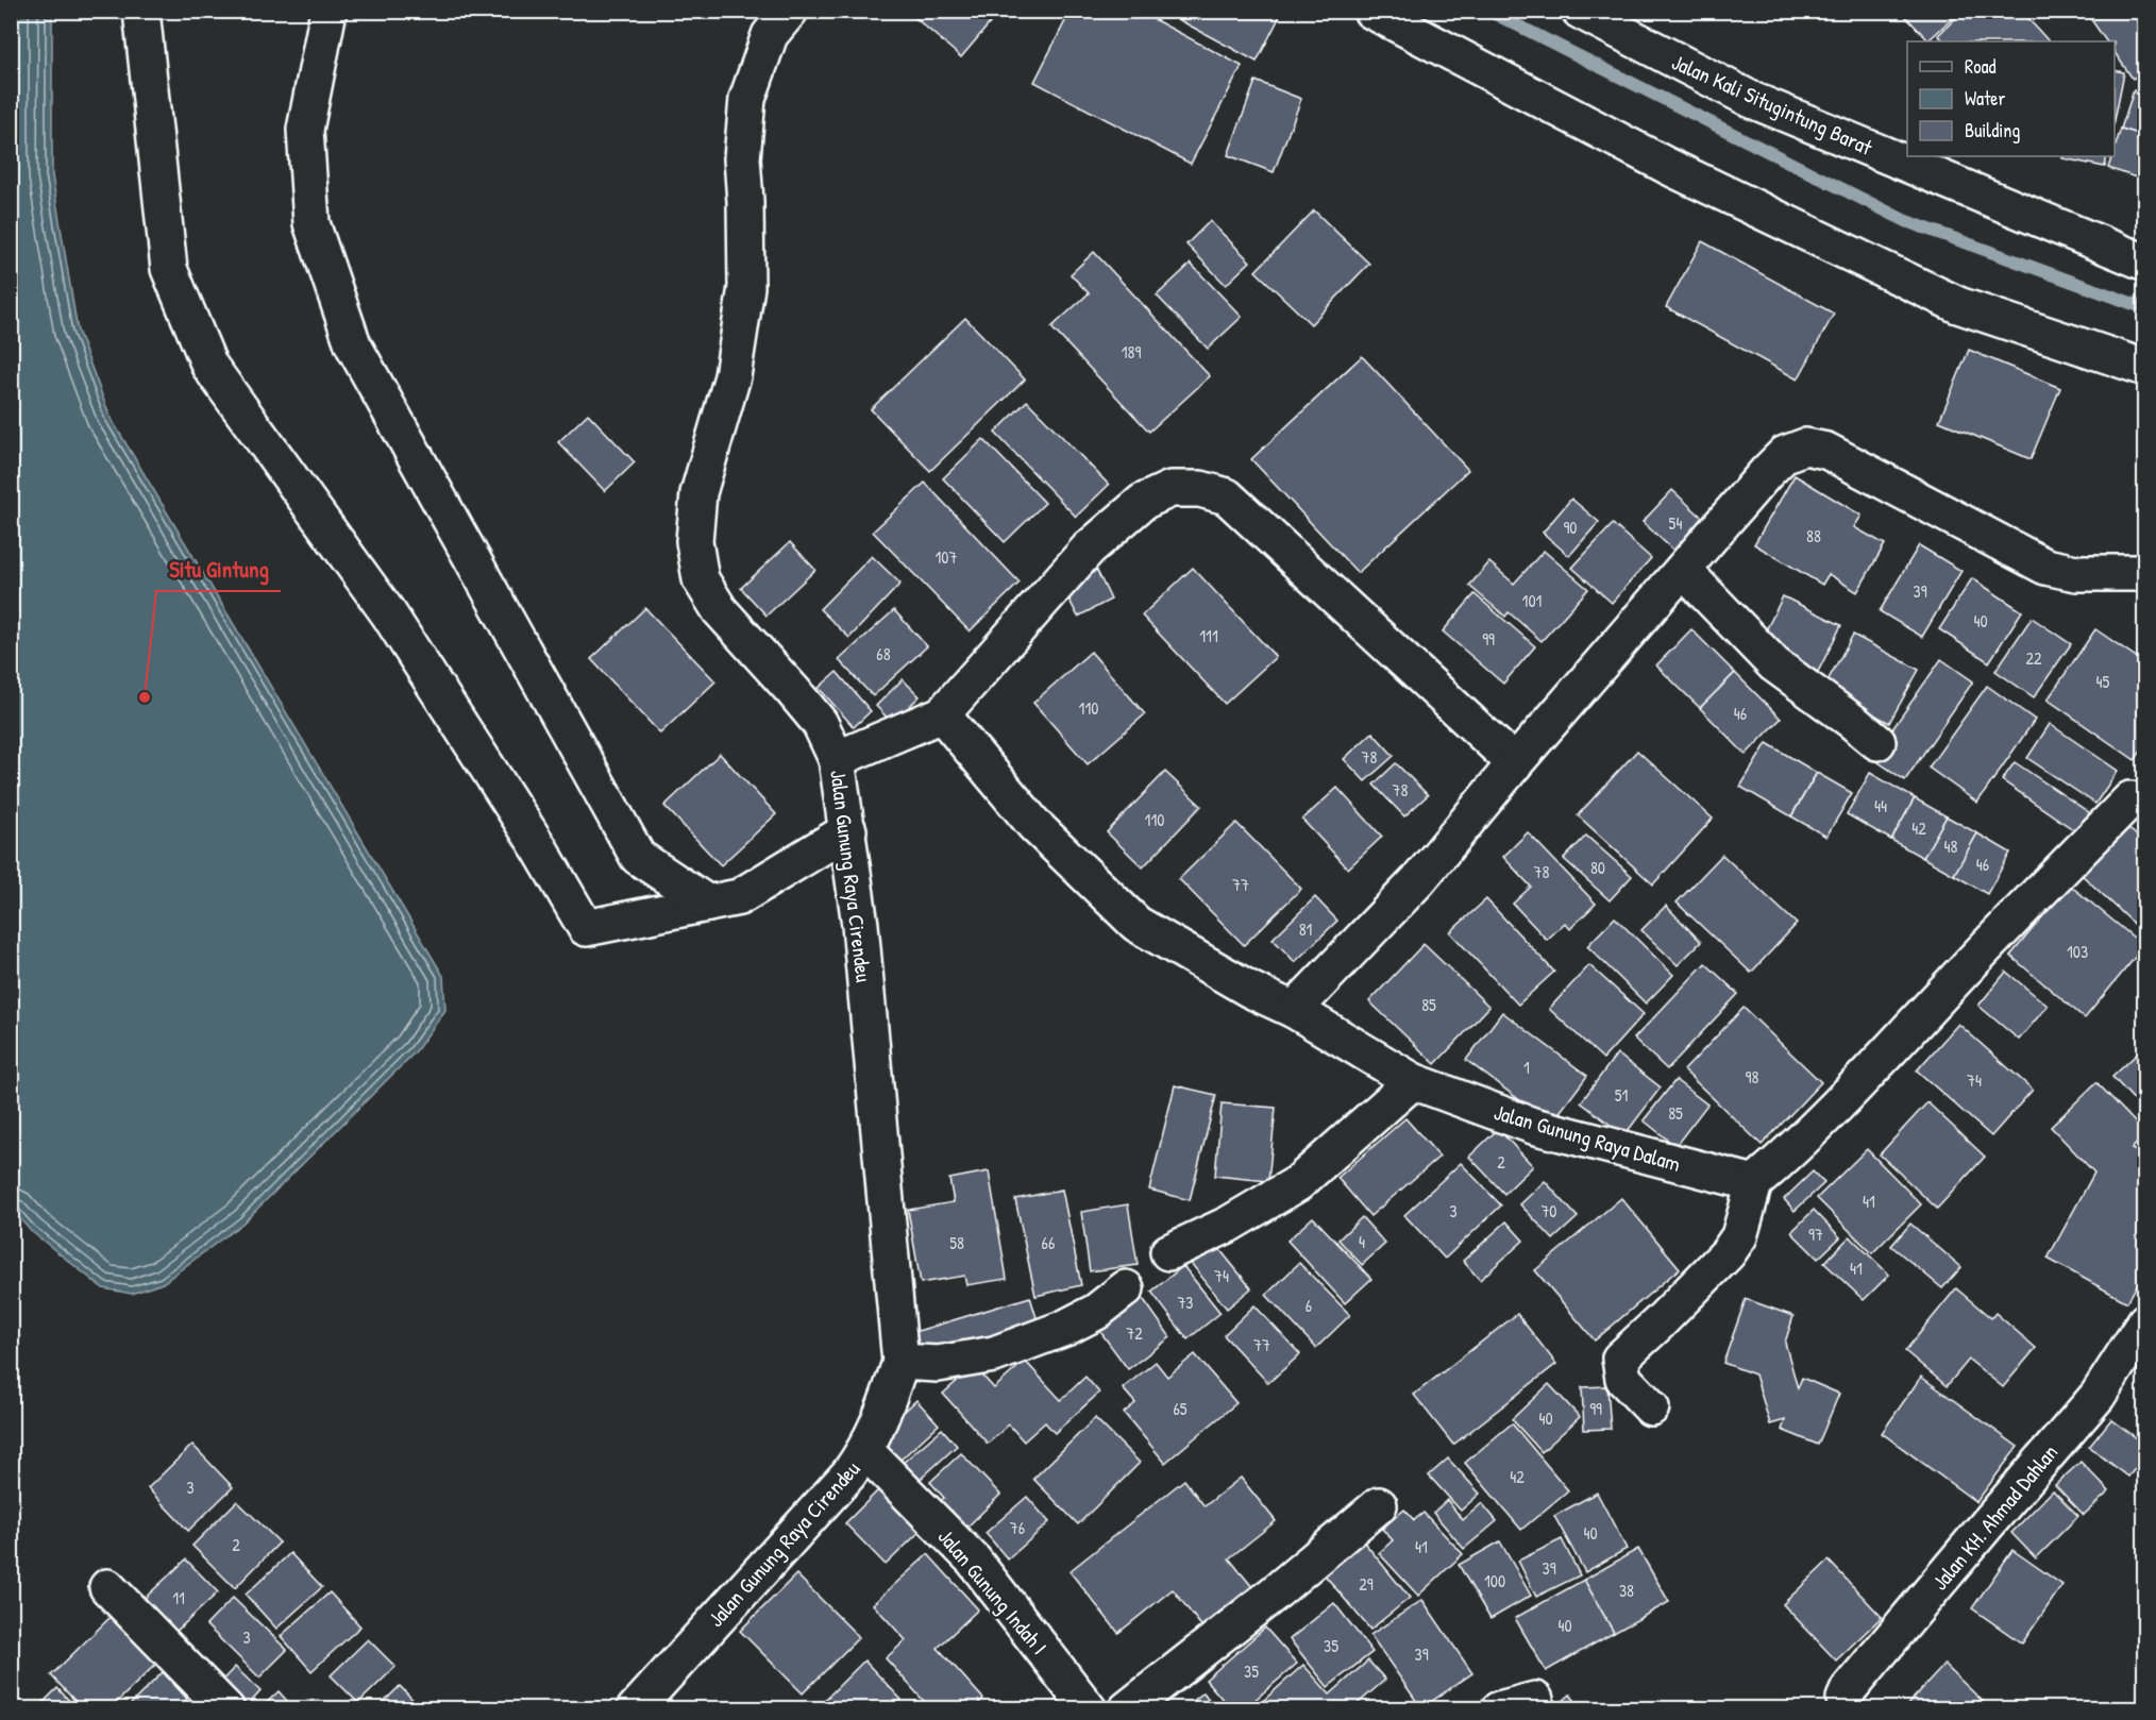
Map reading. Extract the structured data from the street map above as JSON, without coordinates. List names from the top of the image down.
{
  "streets": {
    "street": [
      "Jalan Kali Situgintung Barat",
      "Jalan Gunung Raya Cirendeu",
      "Jalan Gunung Raya Dalam",
      "Jalan KH. Ahmad Dahlan",
      "Jalan Gunung Indah I"
    ]
  },
  "crossings": [
    ["Jalan Gunung Raya Cirendeu", "Jalan Gunung Indah I"]
  ],
  "places": ["Situ Gintung"],
  "house_numbers": [
    "189",
    "54",
    "90",
    "88",
    "107",
    "39",
    "101",
    "40",
    "111",
    "99",
    "68",
    "22",
    "45",
    "110",
    "46",
    "78",
    "78",
    "44",
    "110",
    "42",
    "48",
    "46",
    "80",
    "78",
    "77",
    "81",
    "103",
    "85",
    "1",
    "98",
    "74",
    "51",
    "85",
    "2",
    "41",
    "3",
    "70",
    "97",
    "4",
    "58",
    "66",
    "41",
    "74",
    "73",
    "6",
    "72",
    "77",
    "65",
    "99",
    "40",
    "42",
    "3",
    "76",
    "40",
    "2",
    "41",
    "39",
    "100",
    "29",
    "38",
    "11",
    "40",
    "3",
    "35",
    "39",
    "35"
  ],
  "legend": ["Road", "Water", "Building"]
}
